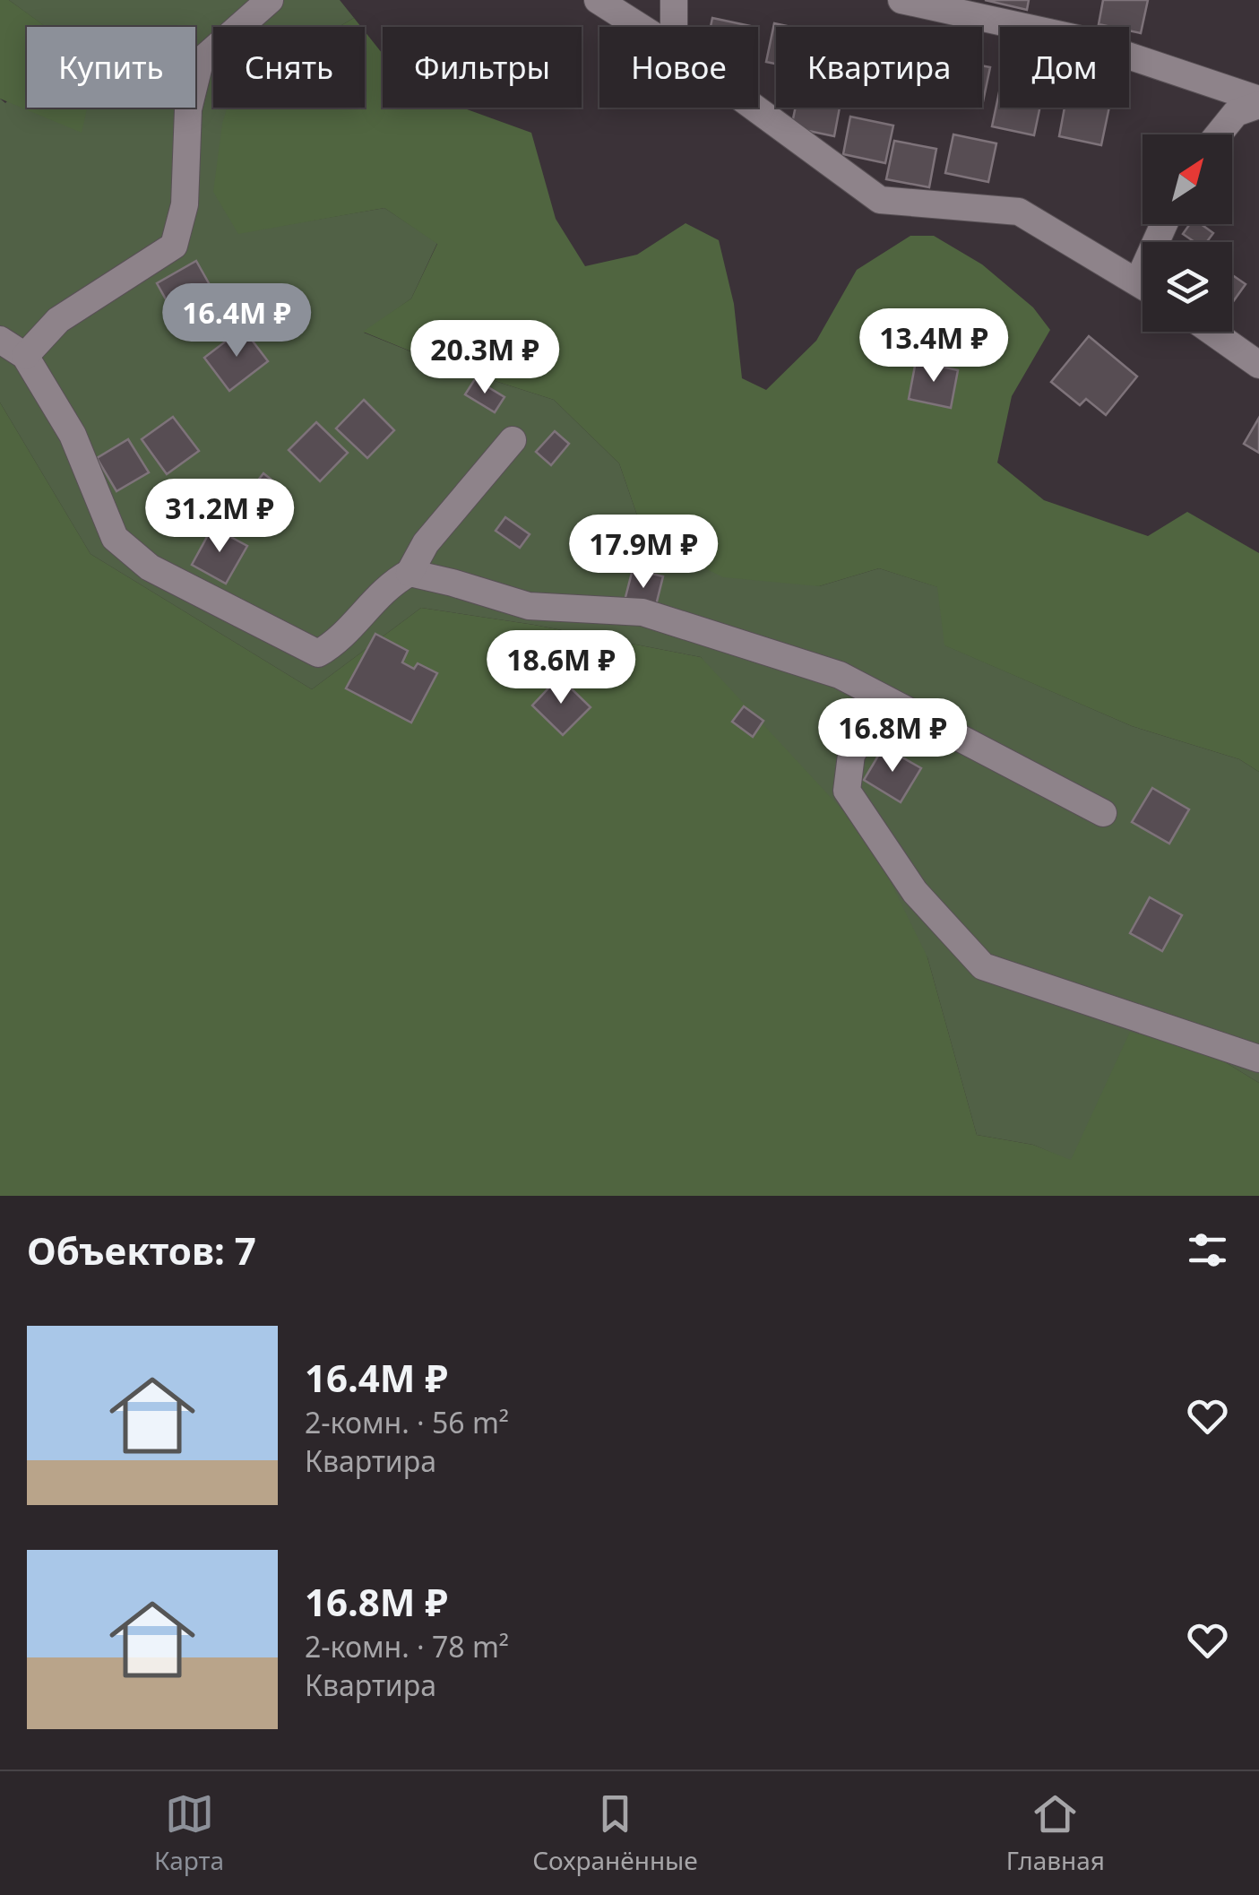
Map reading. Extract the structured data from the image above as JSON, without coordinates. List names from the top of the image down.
{
  "north": "top right",
  "page": {
    "chip": [
      "Купить",
      "Снять",
      "Фильтры",
      "Новое",
      "Квартира",
      "Дом"
    ],
    "price": [
      "16.4M ₽",
      "13.4M ₽",
      "20.3M ₽",
      "31.2M ₽",
      "17.9M ₽",
      "18.6M ₽",
      "16.8M ₽"
    ],
    "heading": "Объектов: 7",
    "list": [
      {
        "name": "16.4M ₽",
        "note": "2-комн. · 56 m² · Квартира"
      },
      {
        "name": "16.8M ₽",
        "note": "2-комн. · 78 m² · Квартира"
      }
    ],
    "tabs": ["Карта", "Сохранённые", "Главная"]
  }
}
